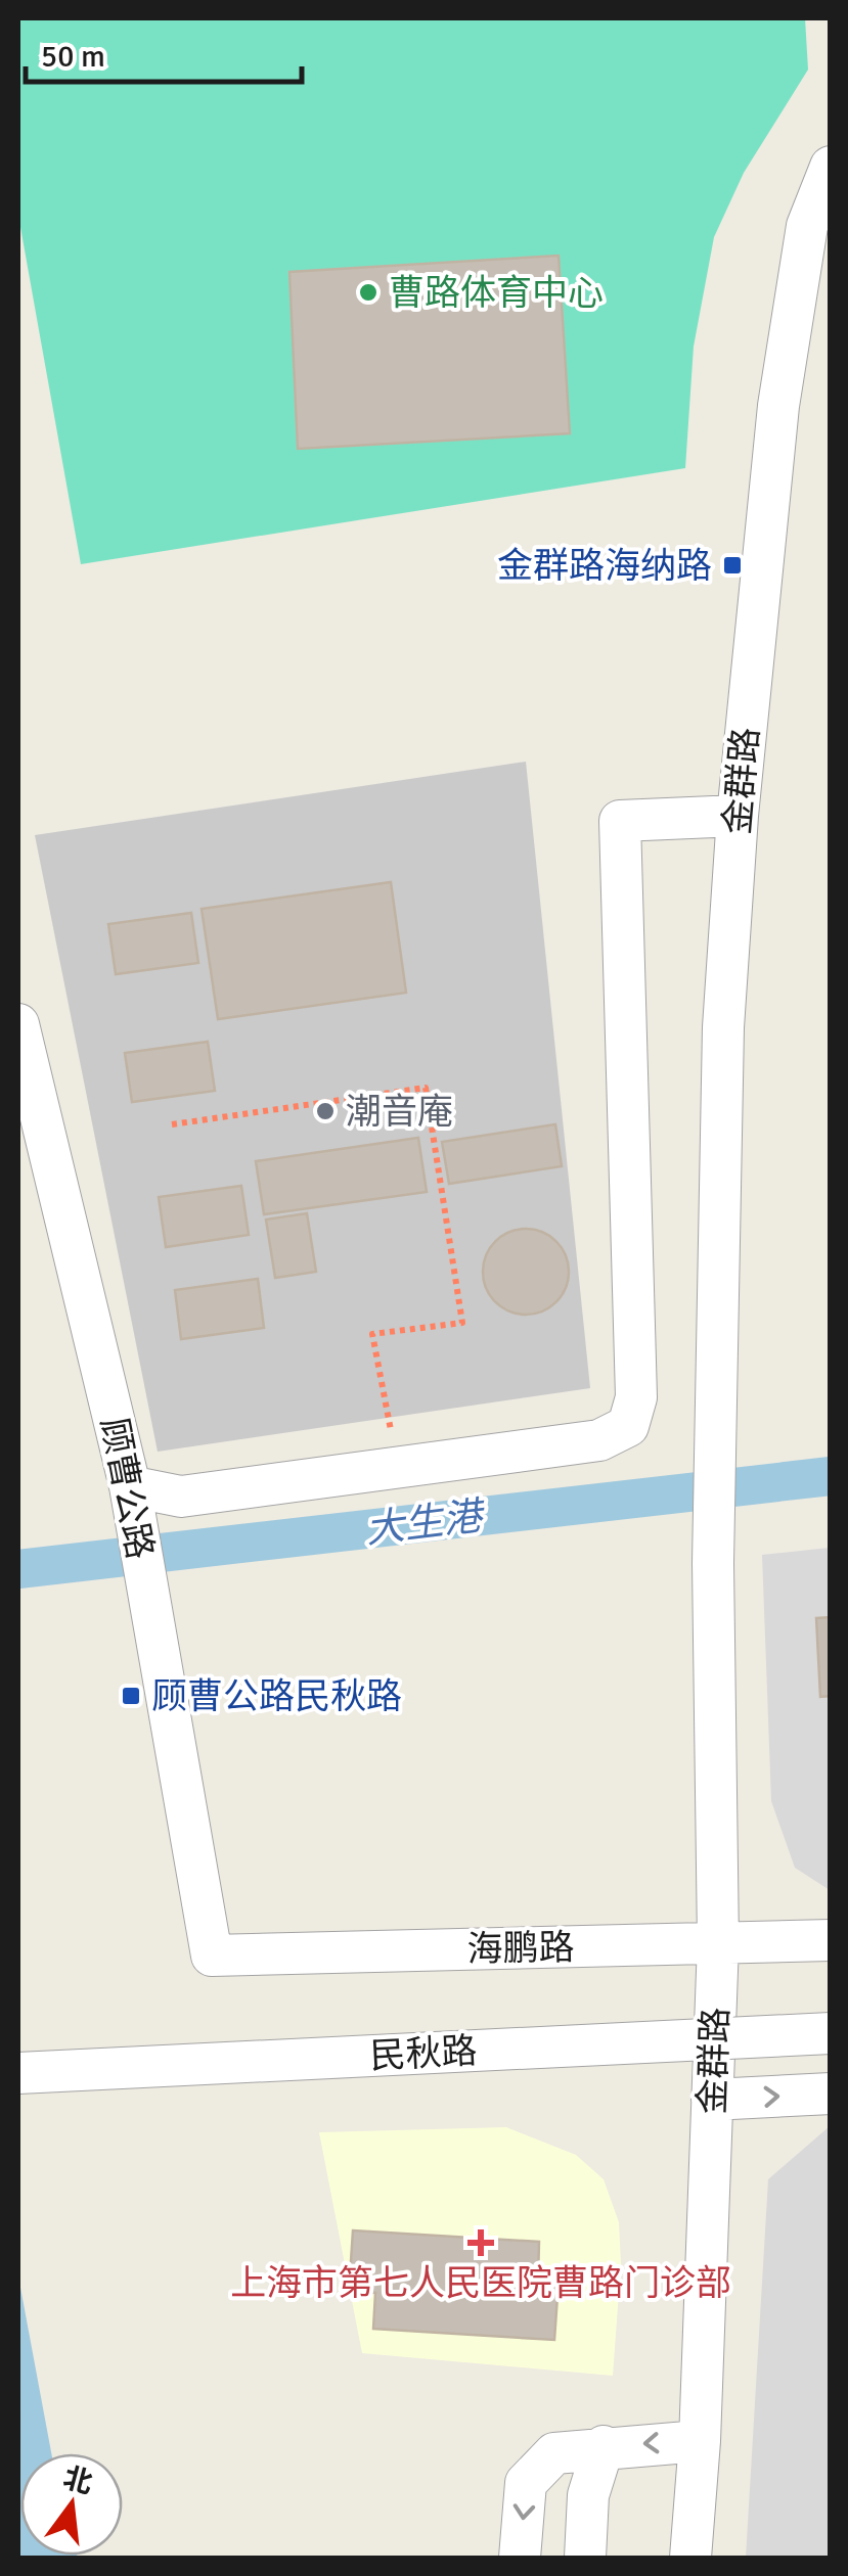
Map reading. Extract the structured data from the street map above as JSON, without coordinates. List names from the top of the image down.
{
  "streets": {
    "street": [
      "金群路",
      "顾曹公路",
      "海鹏路",
      "民秋路"
    ]
  },
  "crossings": [
    ["金群路", "海鹏路"],
    ["顾曹公路", "海鹏路"]
  ],
  "water": ["大生港"],
  "places": {
    "other": ["曹路体育中心", "潮音庵"],
    "transit": ["金群路海纳路", "顾曹公路民秋路"],
    "health": ["上海市第七人民医院曹路门诊部"]
  },
  "scale_bar": "50 m",
  "north": "top"
}
